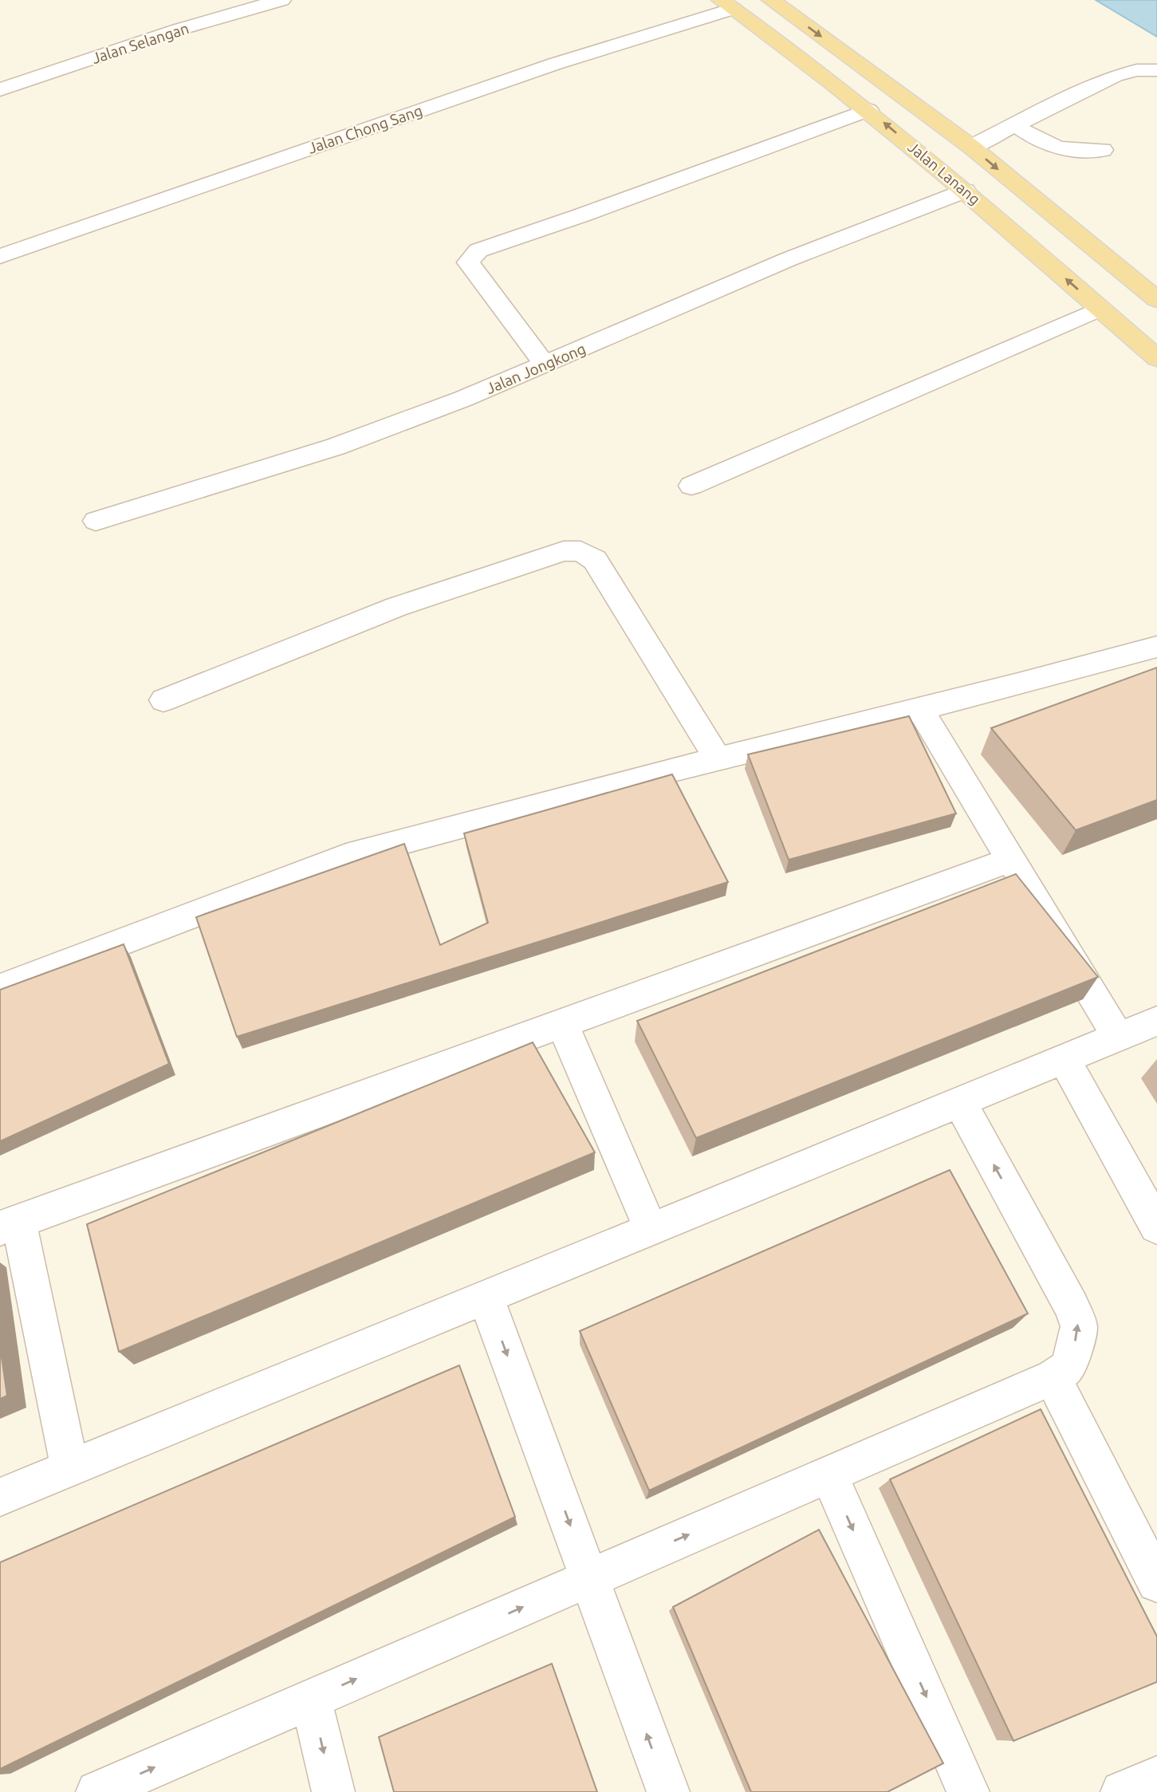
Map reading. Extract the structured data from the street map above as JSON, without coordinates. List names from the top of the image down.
{
  "streets": {
    "main road": ["Jalan Lanang"],
    "street": ["Jalan Selangan", "Jalan Chong Sang", "Jalan Jongkong"]
  },
  "crossings": [
    ["Jalan Chong Sang", "Jalan Lanang"],
    ["Jalan Lanang", "Jalan Jongkong"]
  ]
}
